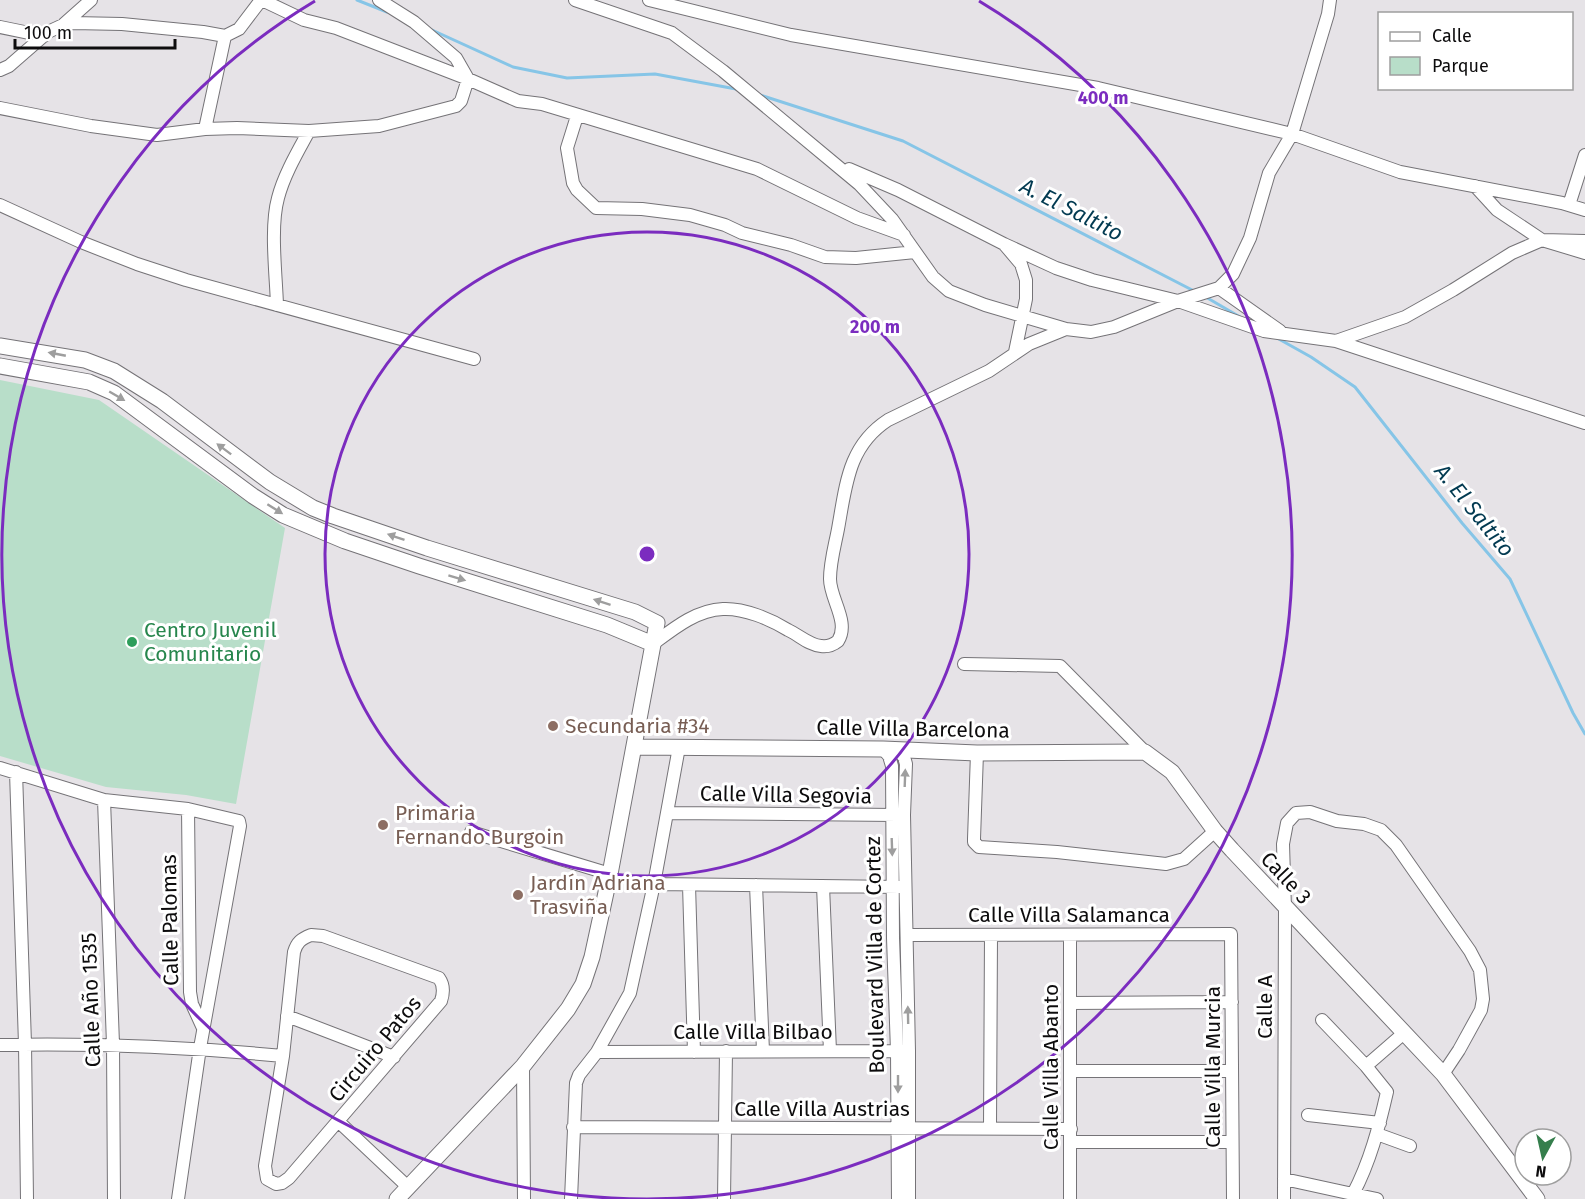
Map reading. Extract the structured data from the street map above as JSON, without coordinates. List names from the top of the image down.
{
  "streets": {
    "street": [
      "Calle Villa Barcelona",
      "Calle Villa Segovia",
      "Calle 3",
      "Calle Villa Salamanca",
      "Calle Palomas",
      "Boulevard Villa de Cortez",
      "Calle Año 1535",
      "Calle A",
      "Calle Villa Bilbao",
      "Circuiro Patos",
      "Calle Villa Abanto",
      "Calle Villa Murcia",
      "Calle Villa Austrias"
    ]
  },
  "crossings": [
    ["Calle Villa Barcelona", "Calle 3"],
    ["Calle Villa Barcelona", "Boulevard Villa de Cortez"],
    ["Calle Villa Segovia", "Boulevard Villa de Cortez"],
    ["Calle 3", "Calle A"],
    ["Calle Villa Salamanca", "Boulevard Villa de Cortez"],
    ["Calle Villa Salamanca", "Calle Villa Abanto"],
    ["Calle Villa Salamanca", "Calle Villa Murcia"],
    ["Boulevard Villa de Cortez", "Calle Villa Bilbao"],
    ["Boulevard Villa de Cortez", "Calle Villa Austrias"],
    ["Calle Villa Abanto", "Calle Villa Austrias"]
  ],
  "water": ["A. El Saltito"],
  "places": [
    "Centro Juvenil Comunitario",
    "Secundaria #34",
    "Primaria Fernando Burgoin",
    "Jardín Adriana Trasviña"
  ],
  "legend": ["Calle", "Parque"],
  "scale_bar": "100 m",
  "north": "bottom",
  "rings": ["400 m", "200 m"]
}
